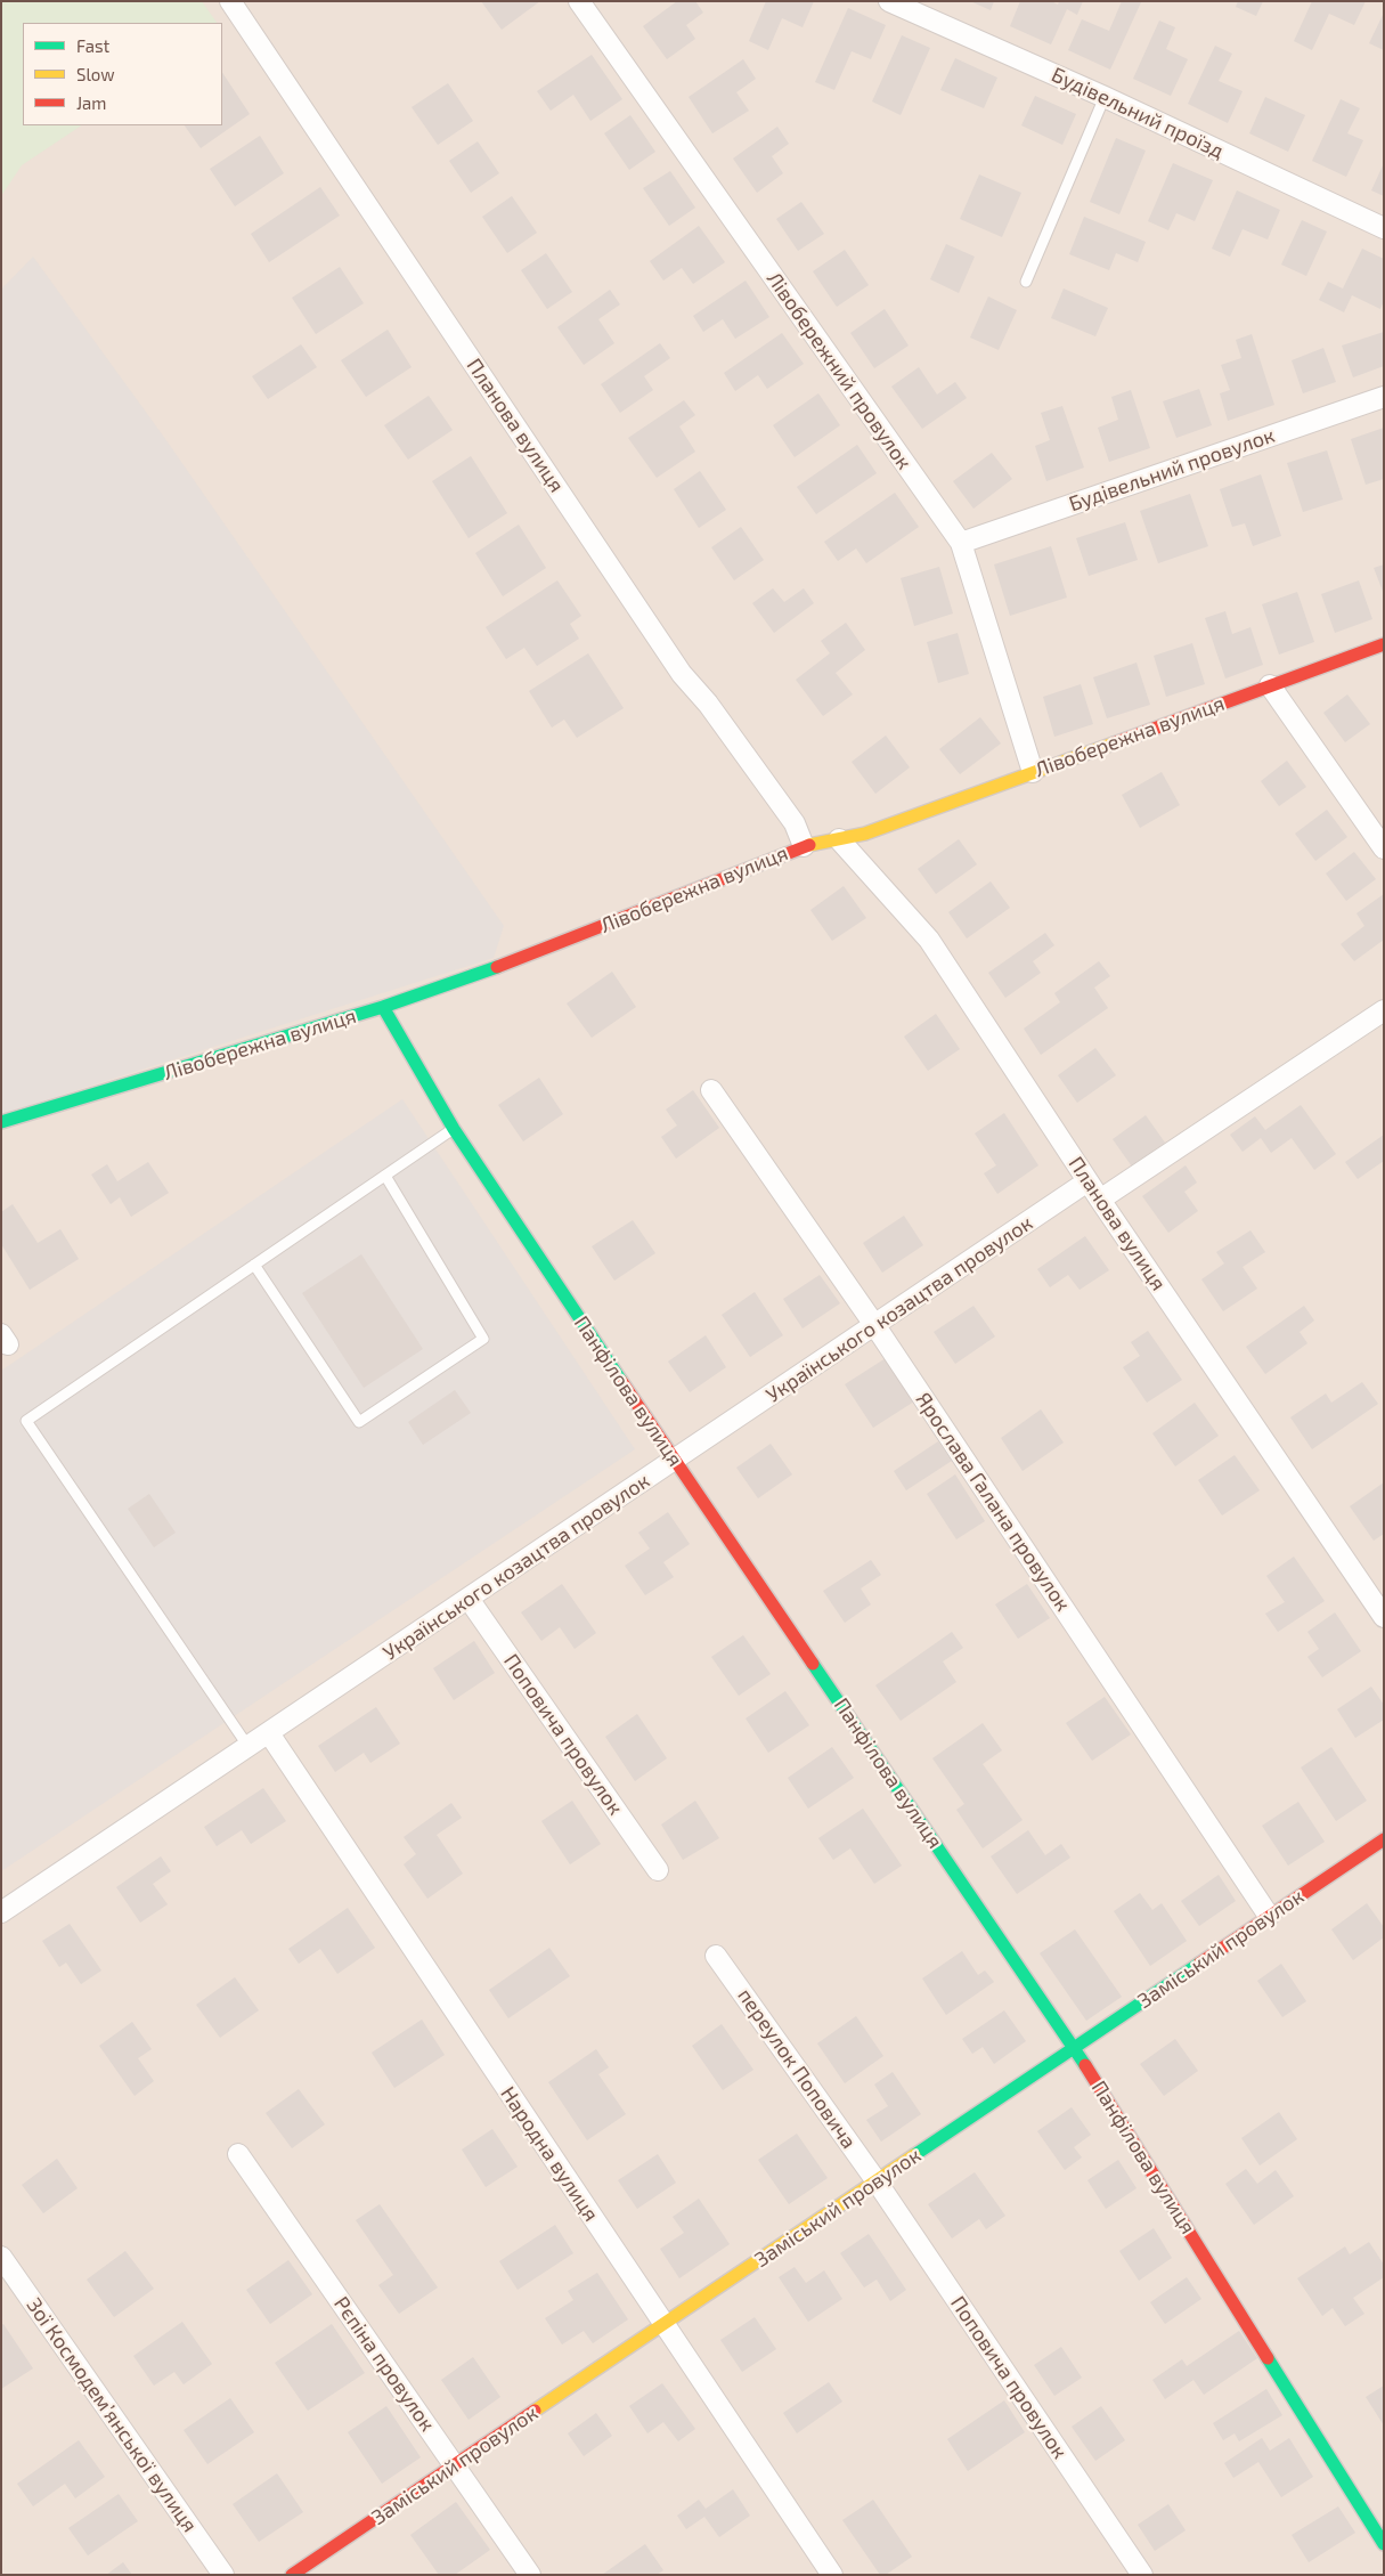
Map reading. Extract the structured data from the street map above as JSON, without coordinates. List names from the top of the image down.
{
  "streets": {
    "street": [
      "Будівельний проїзд",
      "Лівобережний провулок",
      "Планова вулиця",
      "Будівельний провулок",
      "Лівобережна вулиця",
      "Українського козацтва провулок",
      "Панфілова вулиця",
      "Ярослава Галана провулок",
      "Поповича провулок",
      "Заміський провулок",
      "переулок Поповича",
      "Народна вулиця",
      "Рєпіна провулок",
      "Зої Космодем’янської вулиця"
    ]
  },
  "crossings": [
    ["Лівобережний провулок", "Будівельний провулок"],
    ["Лівобережний провулок", "Лівобережна вулиця"],
    ["Планова вулиця", "Лівобережна вулиця"],
    ["Планова вулиця", "Українського козацтва провулок"],
    ["Лівобережна вулиця", "Панфілова вулиця"],
    ["Українського козацтва провулок", "Панфілова вулиця"],
    ["Українського козацтва провулок", "Ярослава Галана провулок"],
    ["Українського козацтва провулок", "Поповича провулок"],
    ["Українського козацтва провулок", "Народна вулиця"],
    ["Панфілова вулиця", "Заміський провулок"],
    ["Ярослава Галана провулок", "Заміський провулок"],
    ["Поповича провулок", "Заміський провулок"],
    ["Поповича провулок", "переулок Поповича"],
    ["Заміський провулок", "переулок Поповича"],
    ["Заміський провулок", "Народна вулиця"],
    ["Заміський провулок", "Рєпіна провулок"]
  ],
  "legend": ["Fast", "Slow", "Jam"]
}
